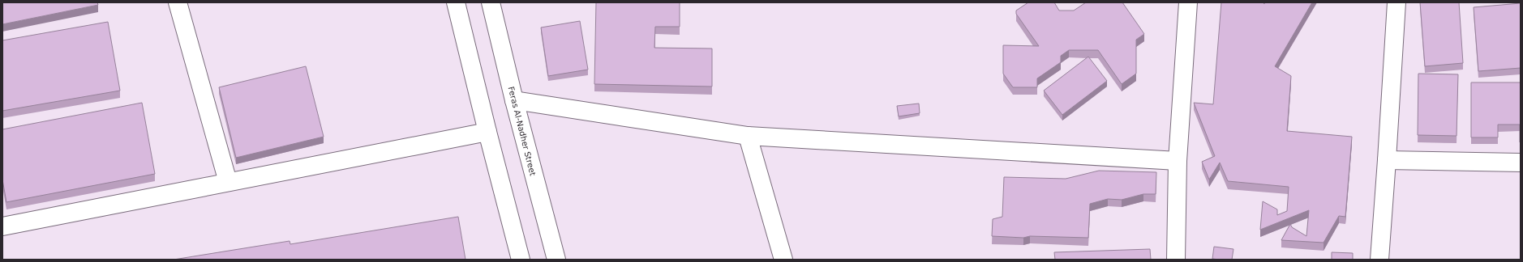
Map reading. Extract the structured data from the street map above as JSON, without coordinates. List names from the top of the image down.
{
  "streets": {
    "street": ["Feras Al-Nadher Street"]
  }
}
